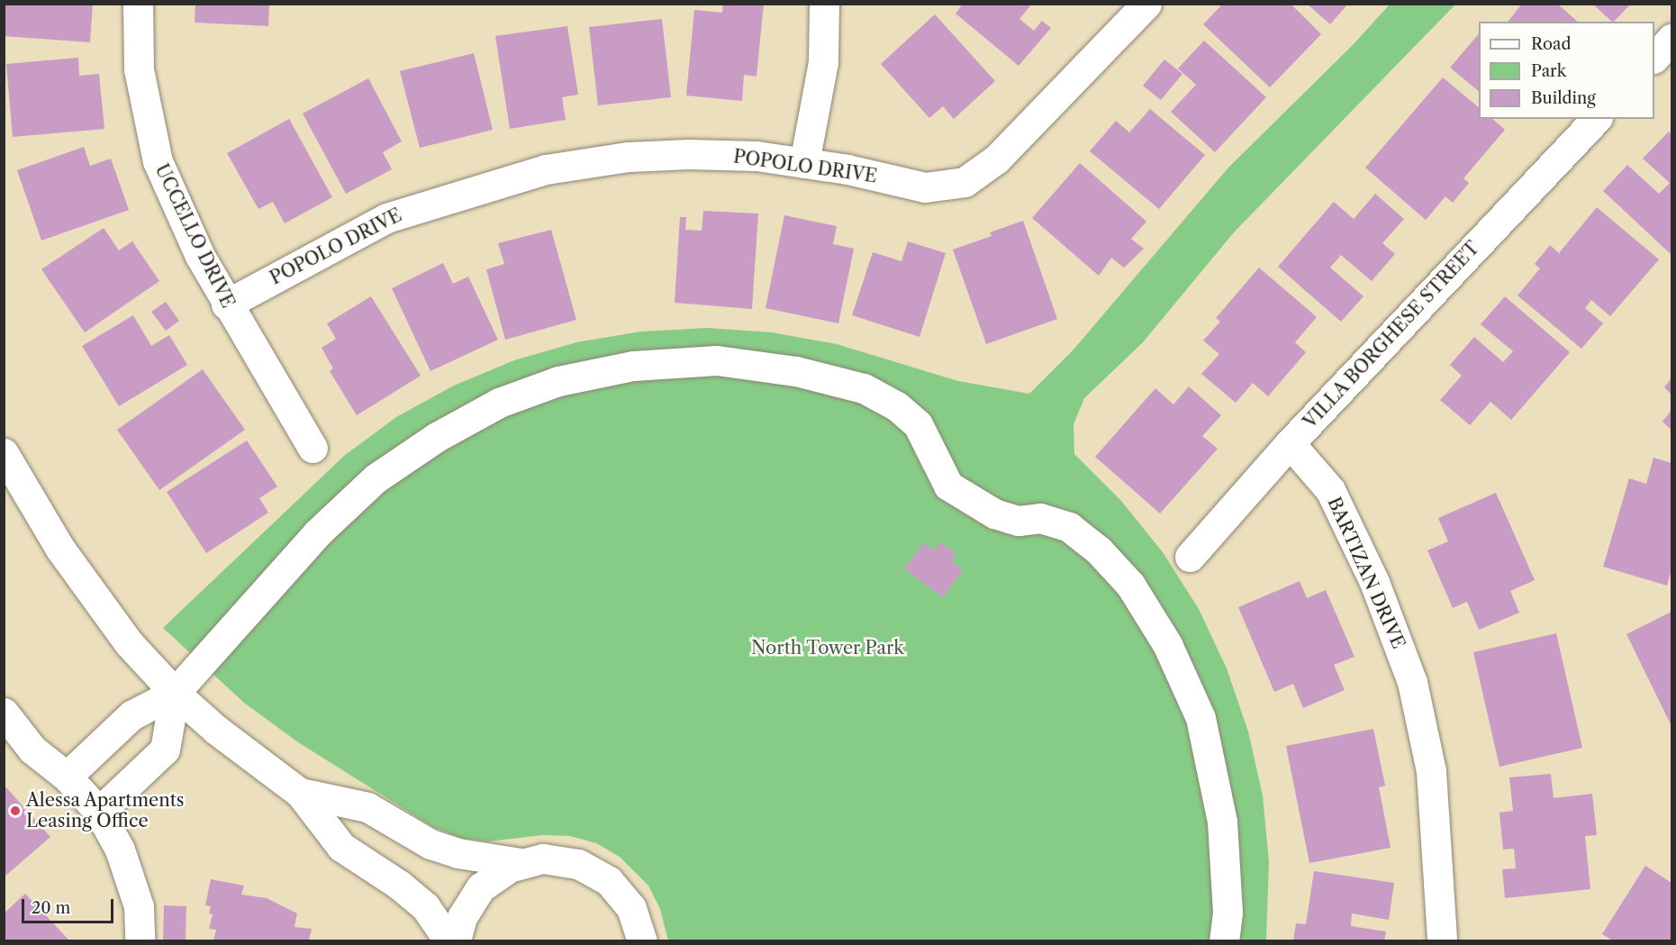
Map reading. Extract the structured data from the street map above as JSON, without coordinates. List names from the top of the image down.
{
  "streets": {
    "street": [
      "POPOLO DRIVE",
      "UCCELLO DRIVE",
      "VILLA BORGHESE STREET",
      "BARTIZAN DRIVE"
    ]
  },
  "crossings": [
    ["POPOLO DRIVE", "UCCELLO DRIVE"],
    ["VILLA BORGHESE STREET", "BARTIZAN DRIVE"]
  ],
  "parks": ["North Tower Park"],
  "places": ["Alessa Apartments Leasing Office"],
  "legend": ["Road", "Park", "Building"],
  "scale_bar": "20 m"
}
